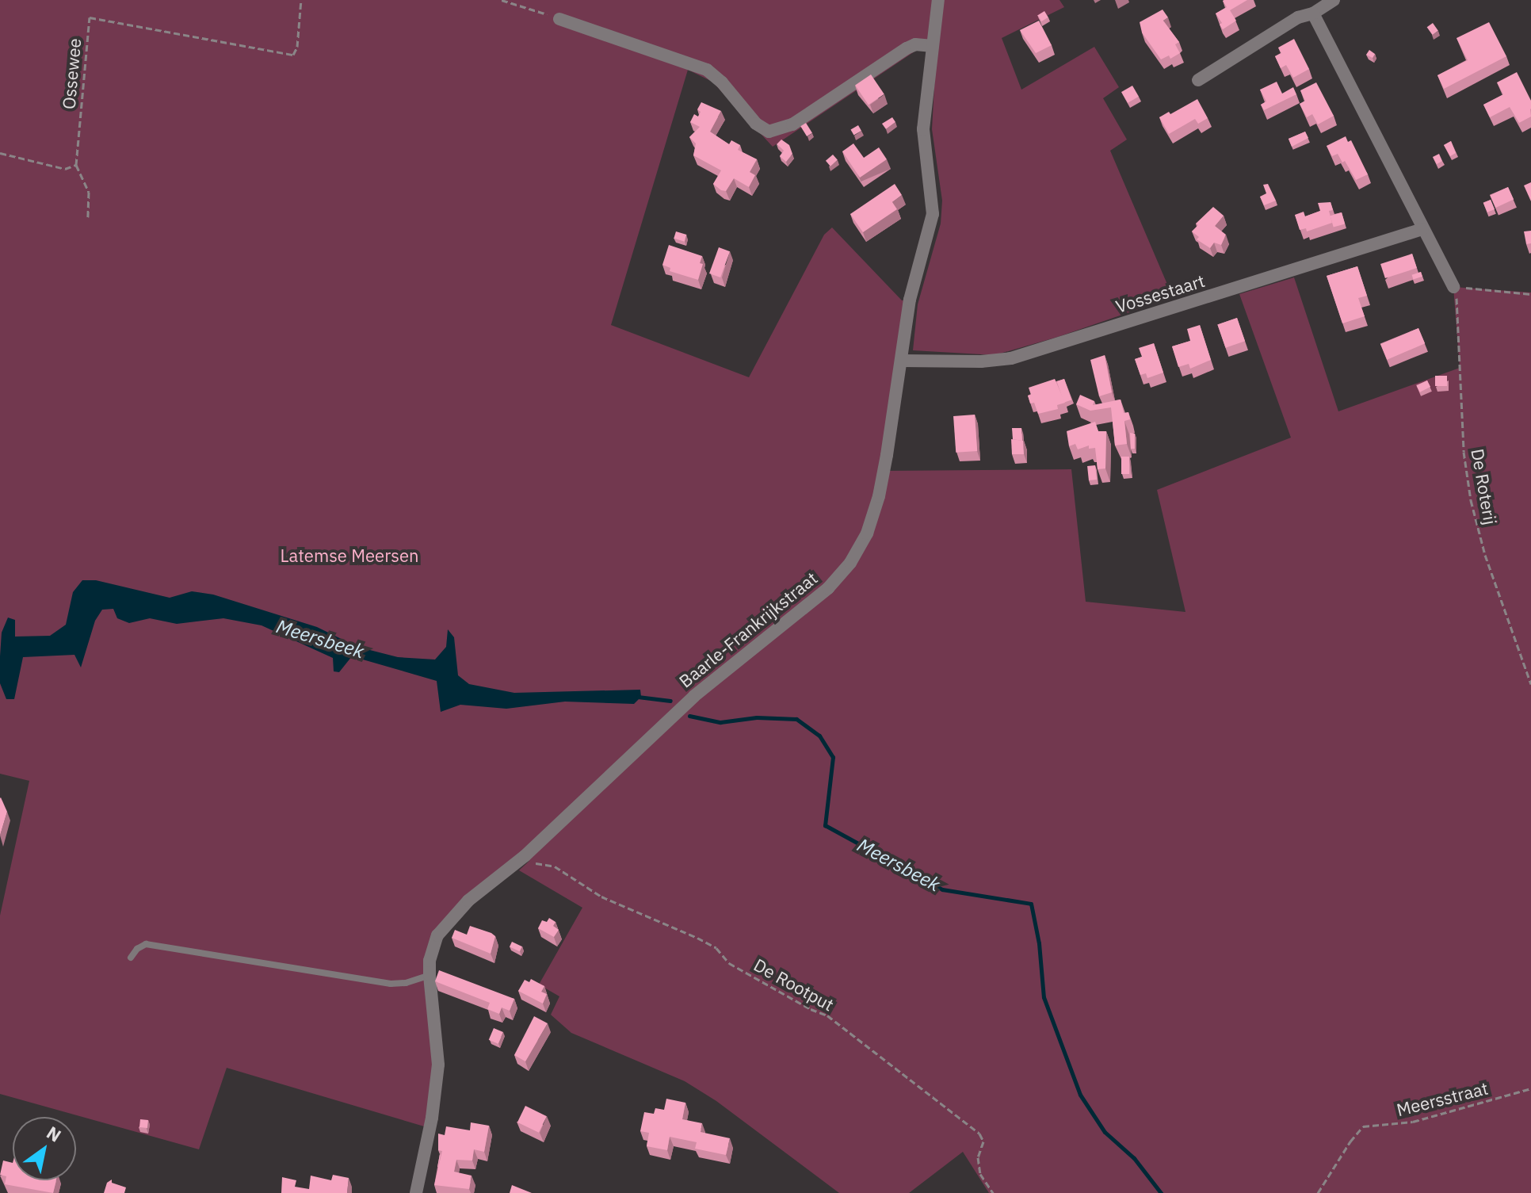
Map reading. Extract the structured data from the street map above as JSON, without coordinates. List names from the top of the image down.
{
  "streets": {
    "street": ["Vossestaart", "Baarle-Frankrijkstraat"],
    "path": [
      "Ossewee",
      "De Roterij",
      "De Rootput",
      "Meersstraat"
    ]
  },
  "crossings": [
    ["Vossestaart", "Baarle-Frankrijkstraat"],
    ["Baarle-Frankrijkstraat", "De Rootput"]
  ],
  "water": ["Meersbeek"],
  "parks": ["Latemse Meersen"],
  "north": "top right"
}
